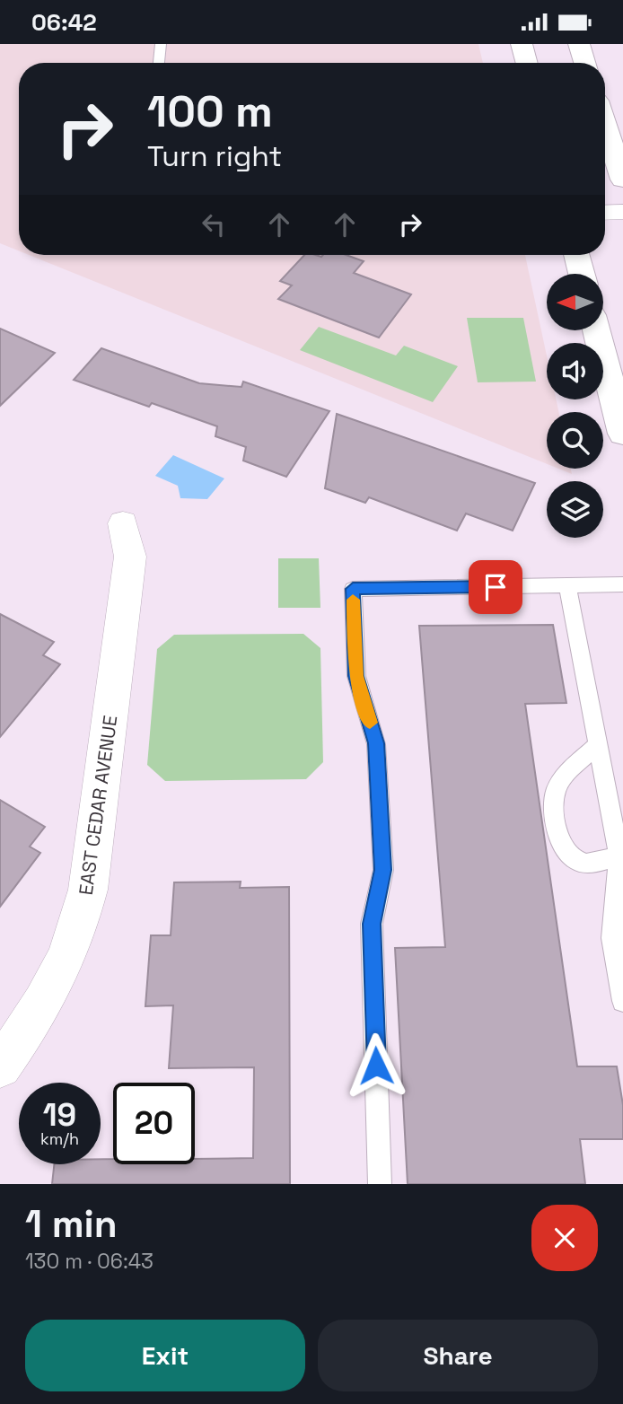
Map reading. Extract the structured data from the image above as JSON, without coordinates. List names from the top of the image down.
{
  "streets": {
    "street": ["EAST CEDAR AVENUE"]
  },
  "north": "left",
  "page": {
    "status": "06:42",
    "turn": ["100 m", "Turn right"],
    "speed": "19 km/h",
    "limit": "20",
    "heading": ["1 min", "130 m · 06:43"],
    "buttons": ["Exit", "Share"]
  }
}
